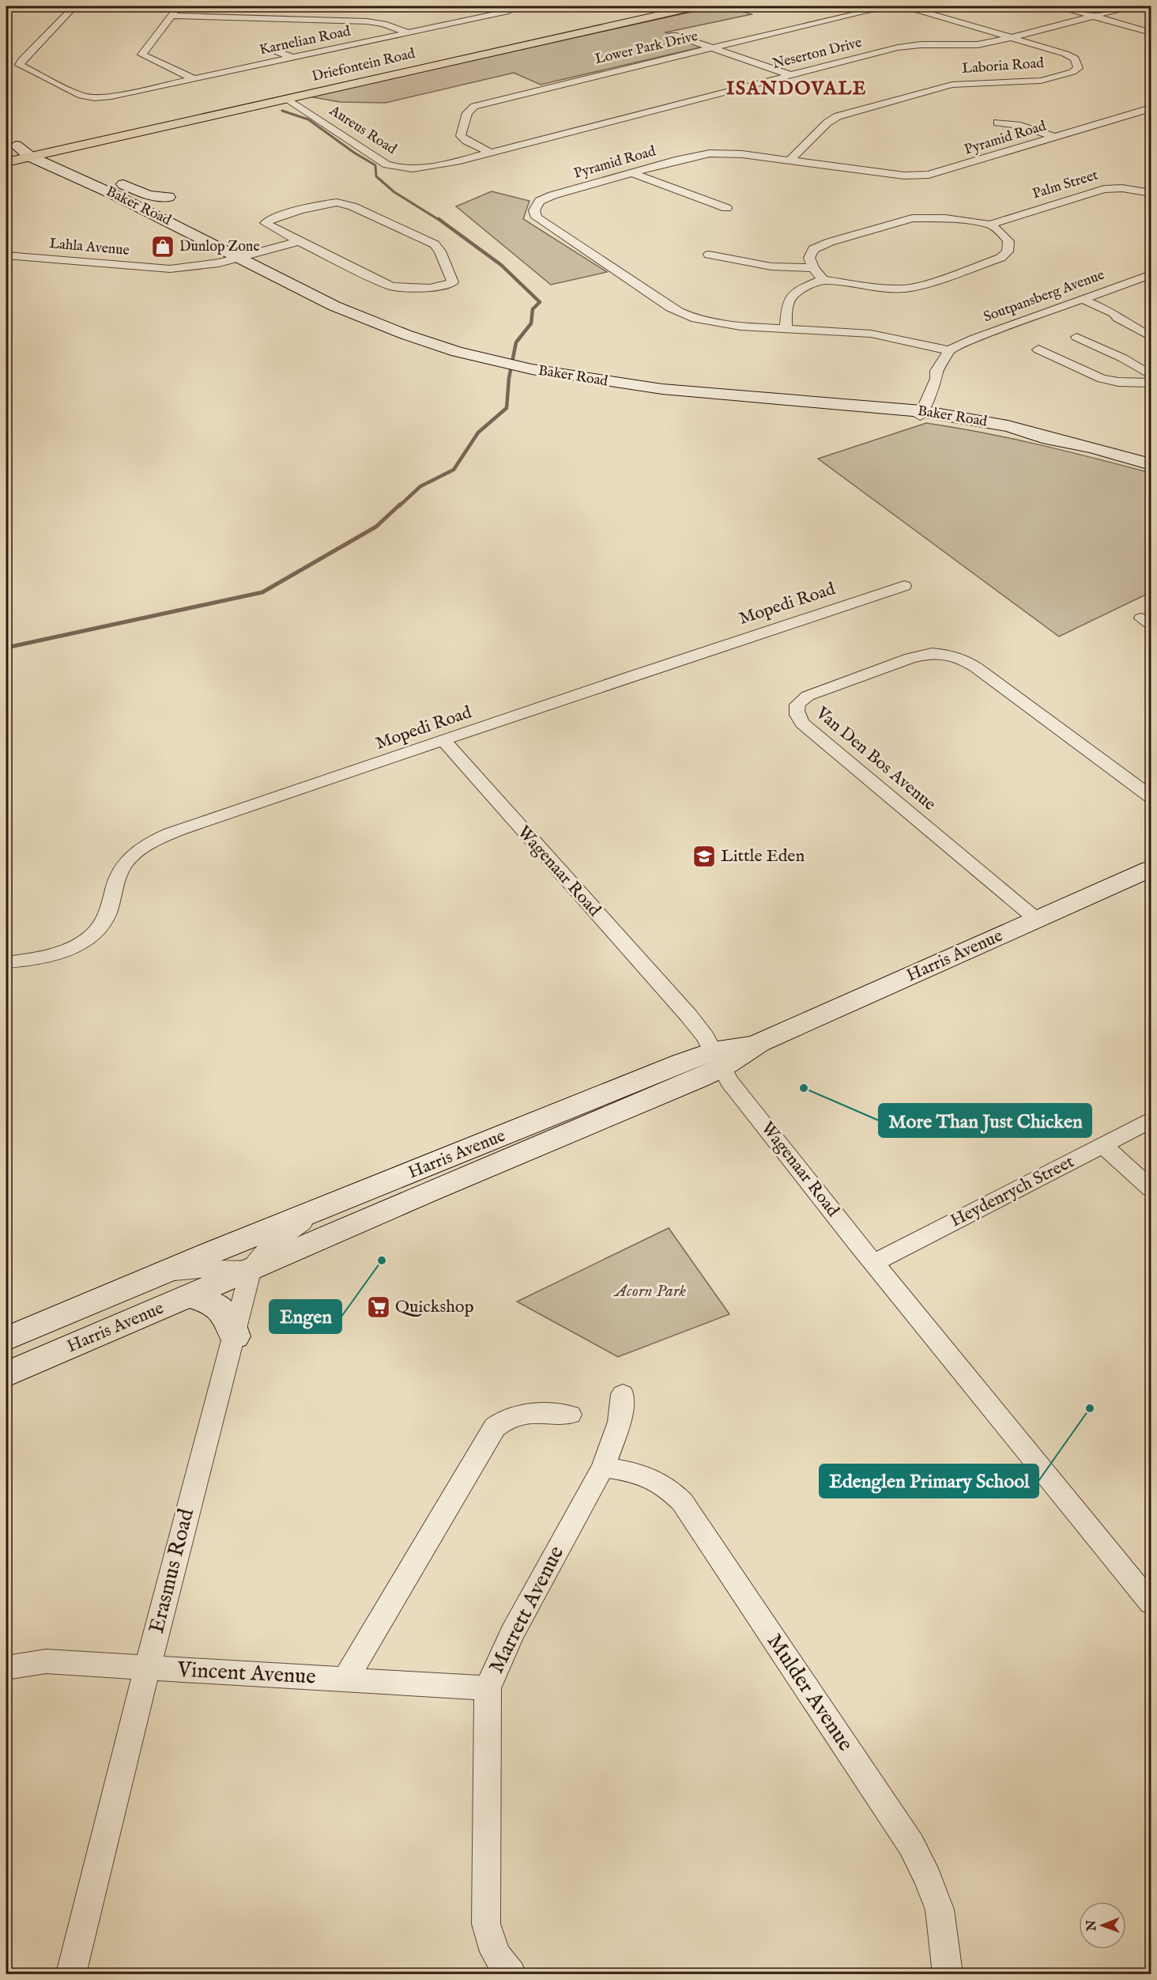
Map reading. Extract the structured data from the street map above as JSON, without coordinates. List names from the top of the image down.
{
  "streets": {
    "main road": ["Driefontein Road", "Baker Road", "Harris Avenue"],
    "street": [
      "Karnelian Road",
      "Lower Park Drive",
      "Neserton Drive",
      "Laboria Road",
      "Aureus Road",
      "Pyramid Road",
      "Palm Street",
      "Lahla Avenue",
      "Soutpansberg Avenue",
      "Mopedi Road",
      "Van Den Bos Avenue",
      "Wagenaar Road",
      "Heydenrych Street",
      "Erasmus Road",
      "Marrett Avenue",
      "Vincent Avenue",
      "Mulder Avenue"
    ]
  },
  "crossings": [
    ["Lower Park Drive", "Neserton Drive"],
    ["Lower Park Drive", "Laboria Road"],
    ["Neserton Drive", "Laboria Road"],
    ["Neserton Drive", "Aureus Road"],
    ["Driefontein Road", "Aureus Road"],
    ["Driefontein Road", "Baker Road"],
    ["Laboria Road", "Pyramid Road"],
    ["Pyramid Road", "Soutpansberg Avenue"],
    ["Baker Road", "Lahla Avenue"],
    ["Mopedi Road", "Wagenaar Road"],
    ["Van Den Bos Avenue", "Harris Avenue"],
    ["Wagenaar Road", "Harris Avenue"],
    ["Wagenaar Road", "Heydenrych Street"],
    ["Harris Avenue", "Erasmus Road"],
    ["Erasmus Road", "Vincent Avenue"],
    ["Marrett Avenue", "Vincent Avenue"],
    ["Marrett Avenue", "Mulder Avenue"]
  ],
  "districts": ["ISANDOVALE"],
  "parks": ["Acorn Park"],
  "places": {
    "shop": ["Dunlop Zone"],
    "school or university": ["Little Eden"],
    "other": ["More Than Just Chicken", "Engen", "Edenglen Primary School"],
    "supermarket": ["Quickshop"]
  },
  "north": "left"
}
